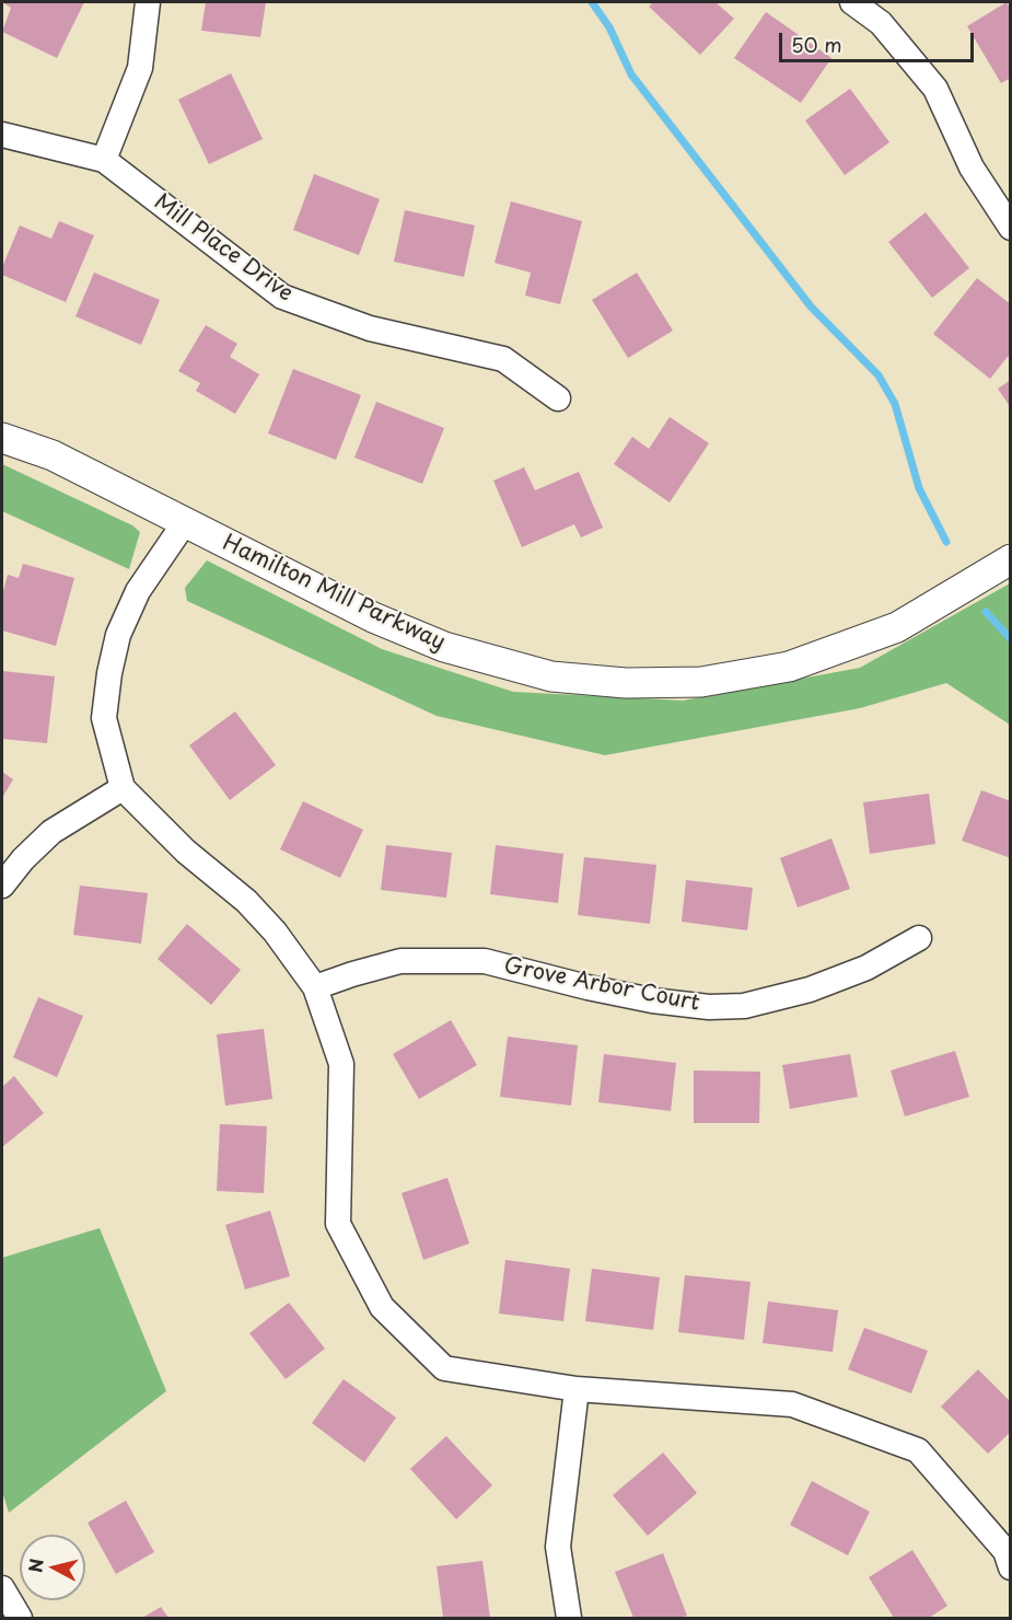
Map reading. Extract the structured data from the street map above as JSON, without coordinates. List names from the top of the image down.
{
  "streets": {
    "street": ["Mill Place Drive", "Hamilton Mill Parkway", "Grove Arbor Court"]
  },
  "scale_bar": "50 m",
  "north": "left"
}
